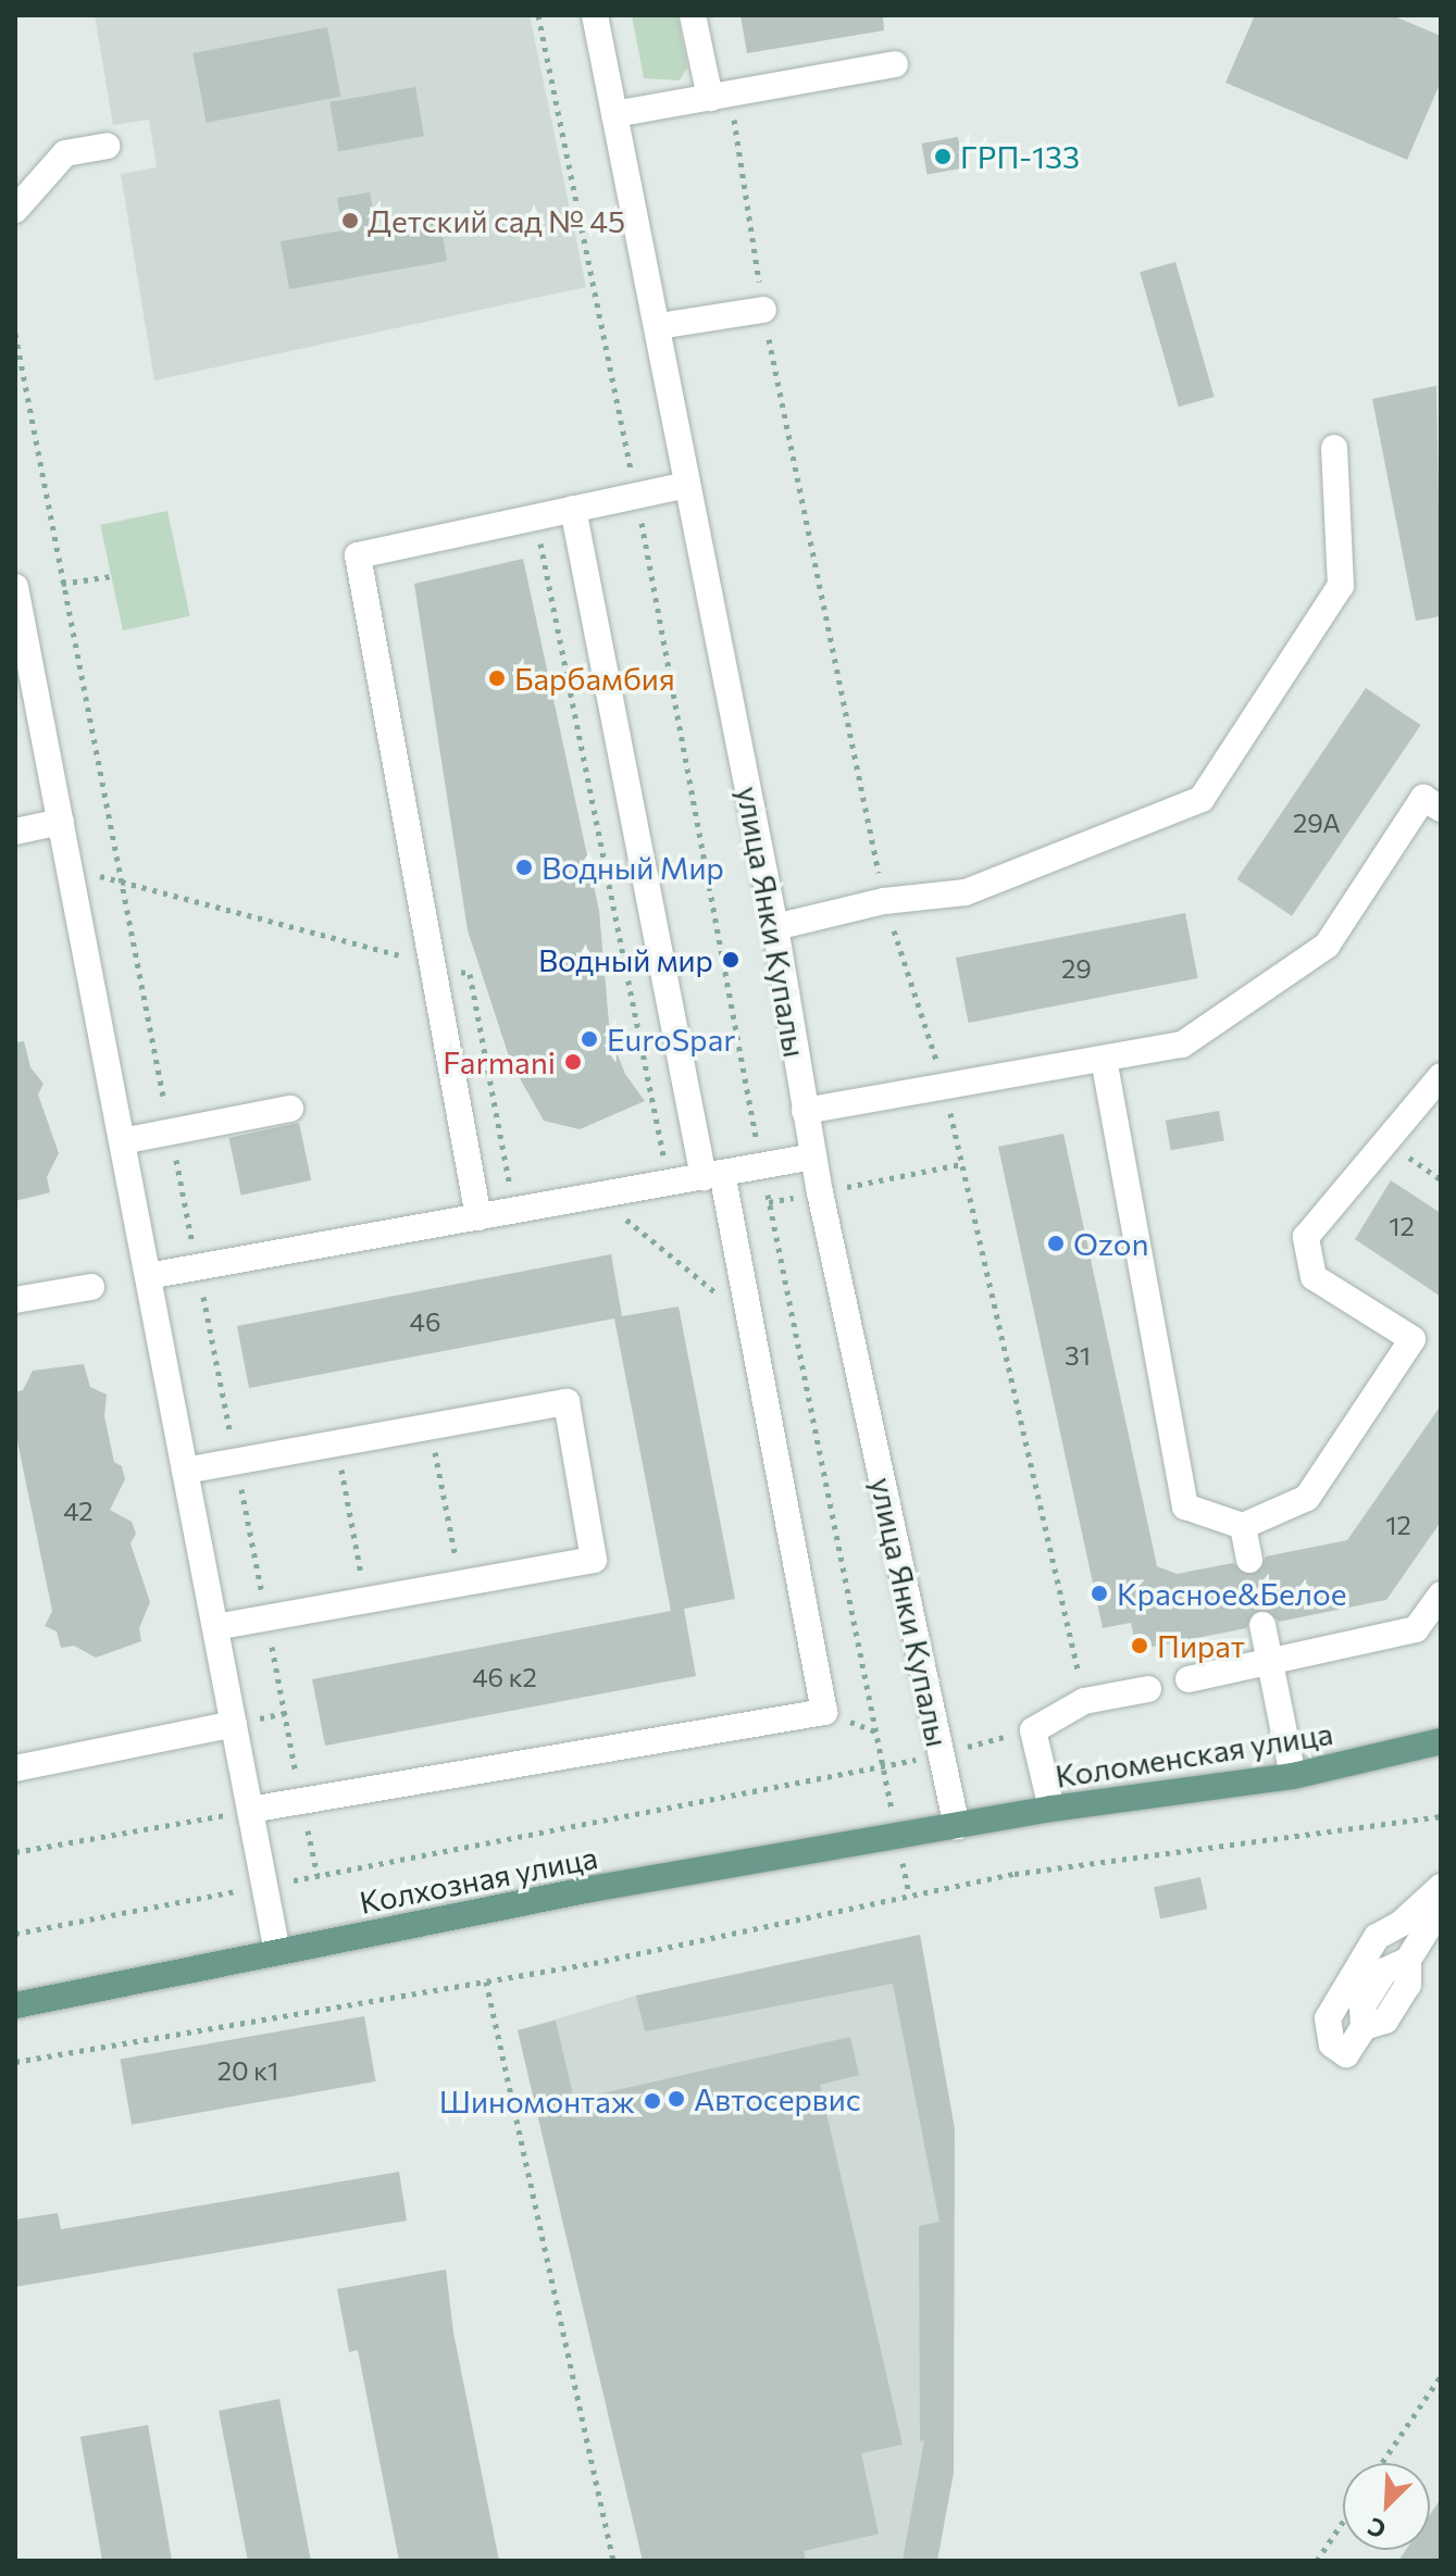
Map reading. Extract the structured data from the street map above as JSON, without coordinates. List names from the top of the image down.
{
  "streets": {
    "main road": ["Коломенская улица", "Колхозная улица"],
    "street": ["улица Янки Купалы"]
  },
  "crossings": [
    ["улица Янки Купалы", "Коломенская улица"],
    ["улица Янки Купалы", "Колхозная улица"],
    ["Коломенская улица", "Колхозная улица"]
  ],
  "places": [
    "ГРП-133",
    "Детский сад № 45",
    "Барбамбия",
    "Водный Мир",
    "Водный мир",
    "EuroSpar",
    "Farmani",
    "Ozon",
    "Красное&Белое",
    "Пират",
    "Автосервис",
    "Шиномонтаж"
  ],
  "house_numbers": [
    "29А",
    "29",
    "12",
    "46",
    "31",
    "42",
    "12",
    "46 к2",
    "20 к1"
  ],
  "north": "bottom left"
}
